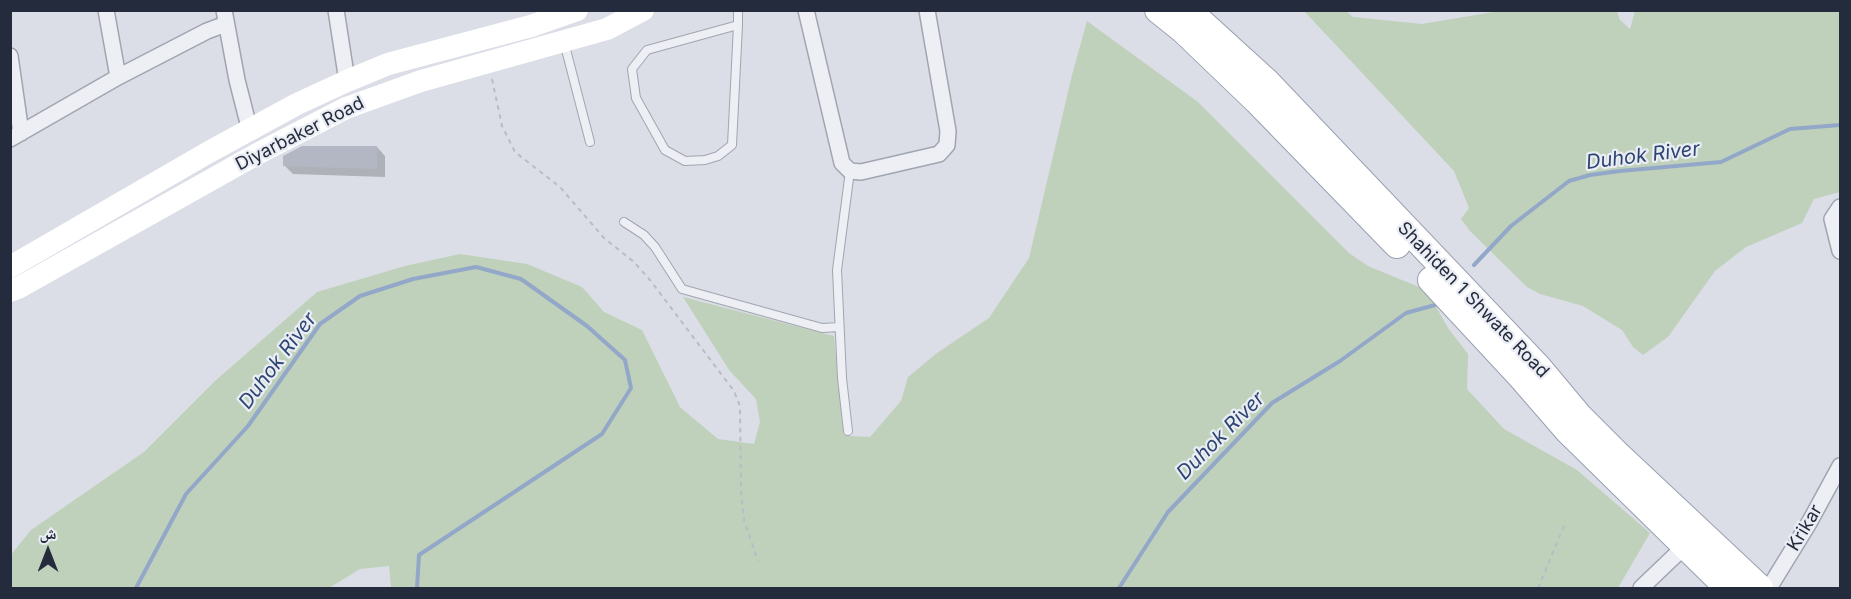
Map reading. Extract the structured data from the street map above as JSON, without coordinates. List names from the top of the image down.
{
  "streets": {
    "main road": ["Diyarbaker Road", "Shahiden 1 Shwate Road"],
    "street": ["Krikar"]
  },
  "water": ["Duhok River"],
  "north": "top"
}
